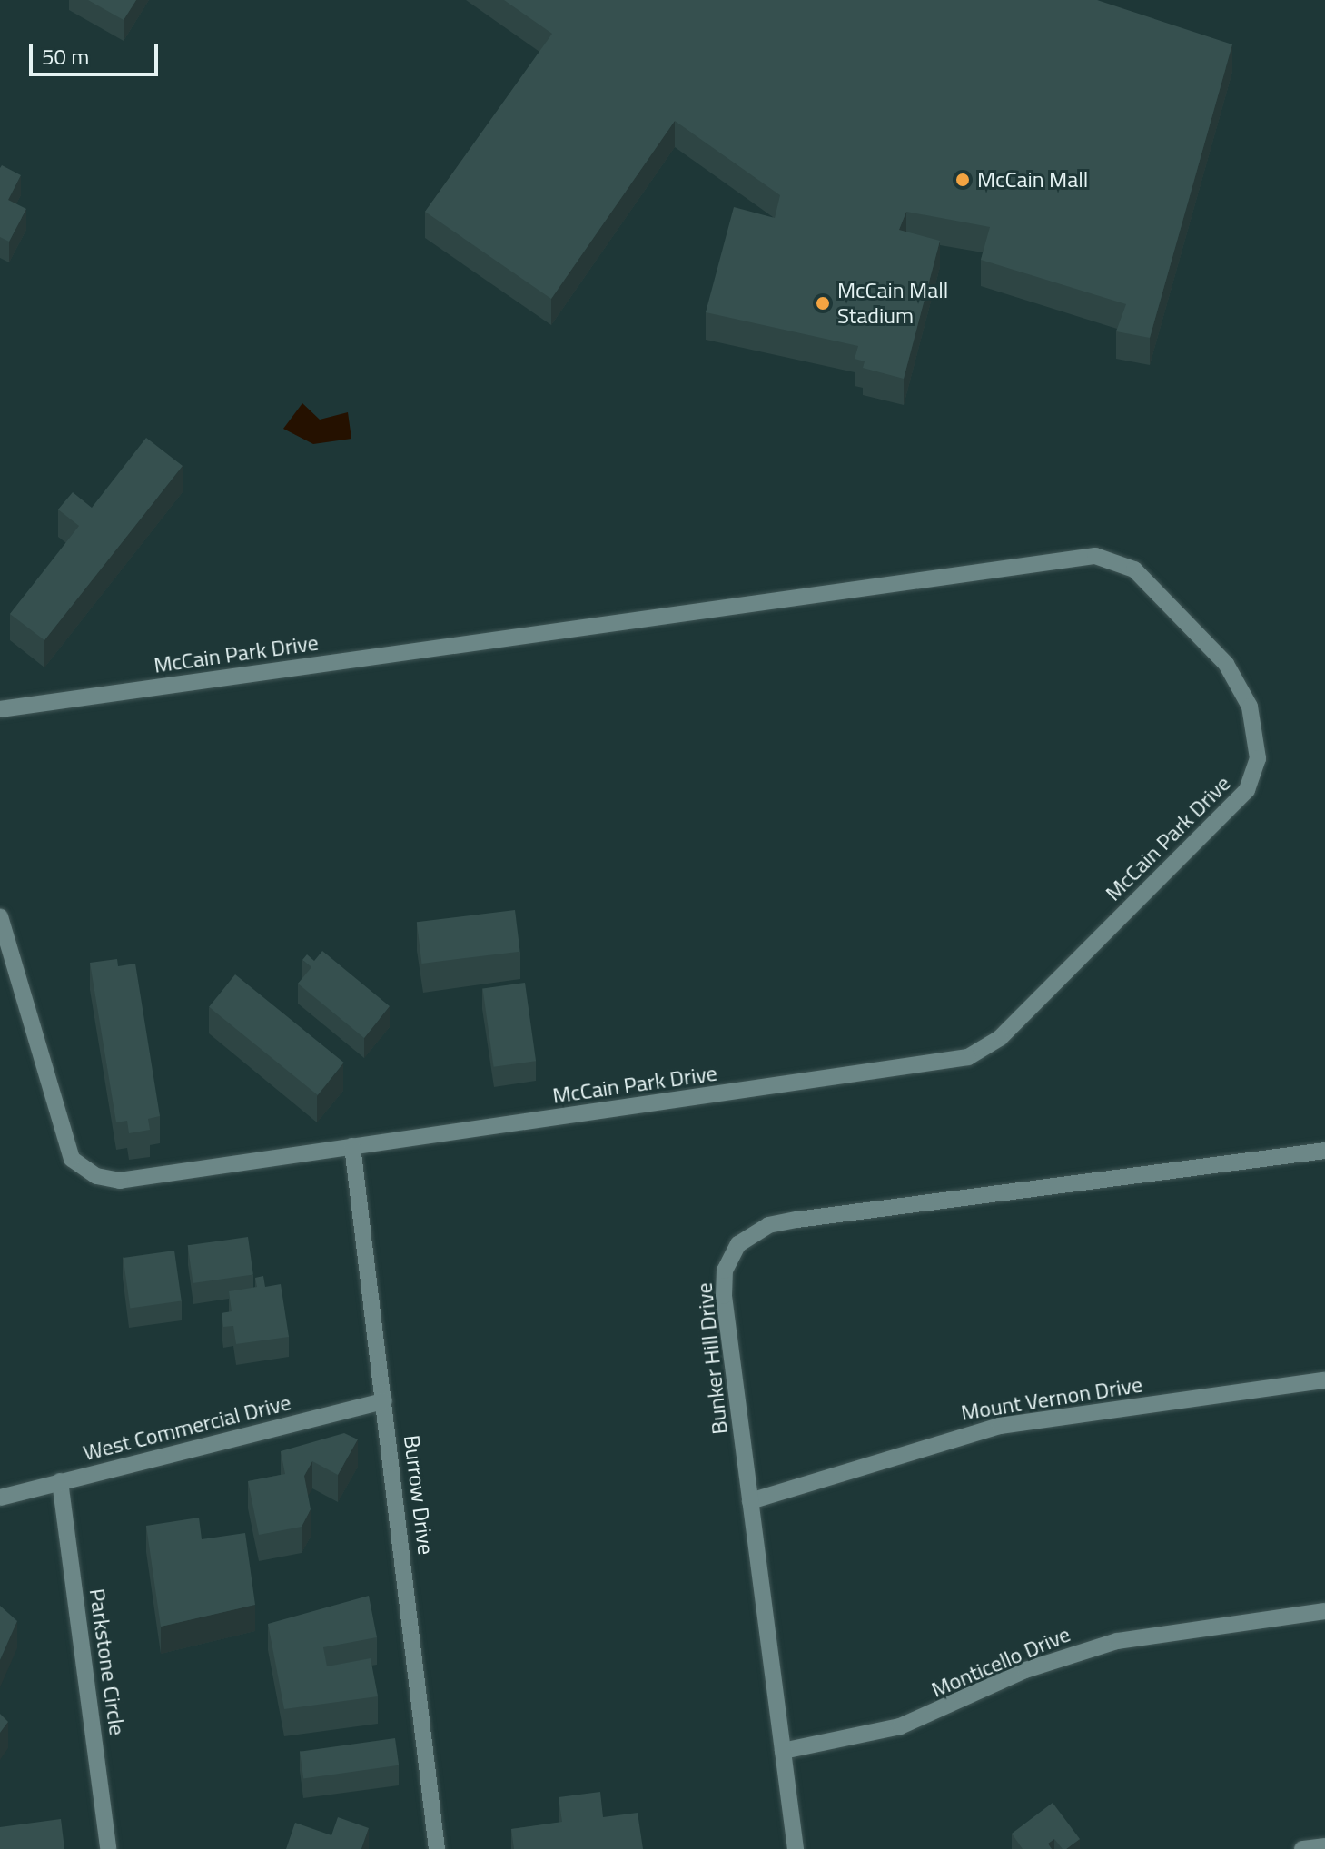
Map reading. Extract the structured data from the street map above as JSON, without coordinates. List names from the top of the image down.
{
  "streets": {
    "street": [
      "McCain Park Drive",
      "Bunker Hill Drive",
      "Mount Vernon Drive",
      "West Commercial Drive",
      "Burrow Drive",
      "Parkstone Circle",
      "Monticello Drive"
    ]
  },
  "crossings": [
    ["McCain Park Drive", "Burrow Drive"],
    ["Bunker Hill Drive", "Mount Vernon Drive"],
    ["Bunker Hill Drive", "Monticello Drive"],
    ["West Commercial Drive", "Burrow Drive"],
    ["West Commercial Drive", "Parkstone Circle"]
  ],
  "places": ["McCain Mall", "McCain Mall Stadium"],
  "scale_bar": "50 m"
}
